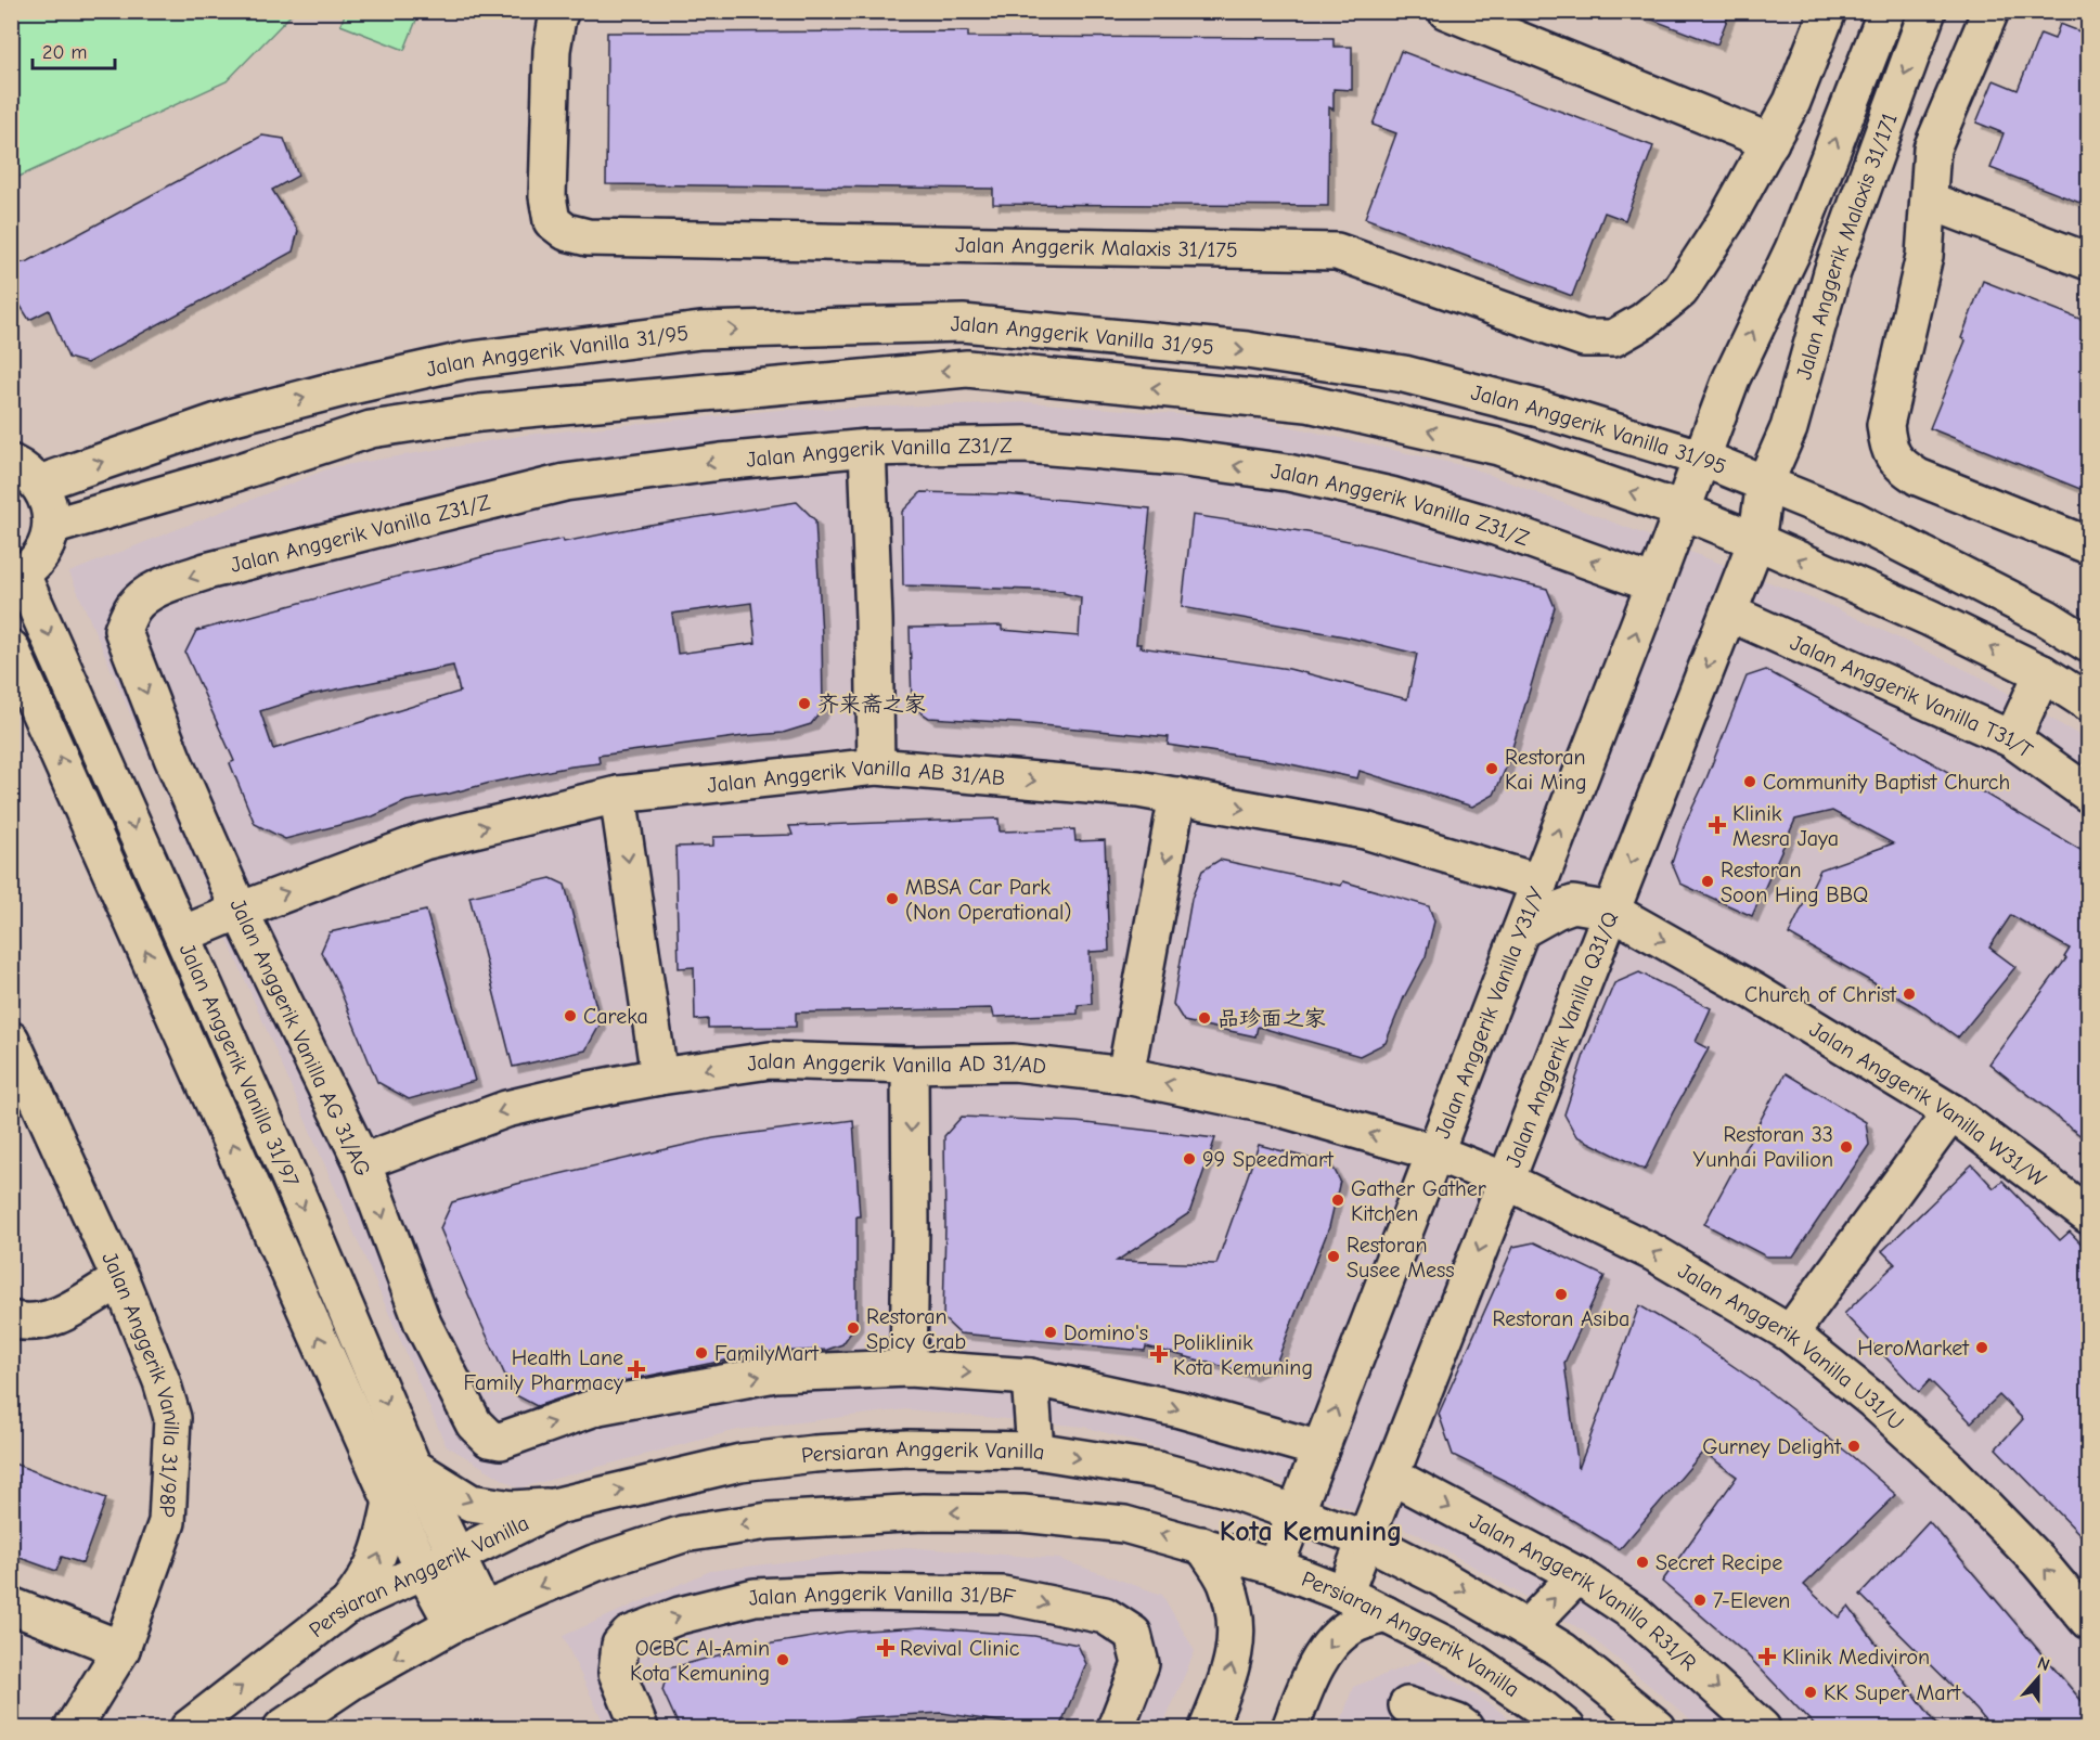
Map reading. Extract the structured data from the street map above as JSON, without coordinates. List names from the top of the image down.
{
  "streets": {
    "street": [
      "Jalan Anggerik Malaxis 31/175",
      "Jalan Anggerik Malaxis 31/171",
      "Jalan Anggerik Vanilla 31/95",
      "Jalan Anggerik Vanilla Z31/Z",
      "Jalan Anggerik Vanilla T31/T",
      "Jalan Anggerik Vanilla AB 31/AB",
      "Jalan Anggerik Vanilla Y31/Y",
      "Jalan Anggerik Vanilla AG 31/AG",
      "Jalan Anggerik Vanilla Q31/Q",
      "Jalan Anggerik Vanilla 31/97",
      "Jalan Anggerik Vanilla AD 31/AD",
      "Jalan Anggerik Vanilla W31/W",
      "Jalan Anggerik Vanilla U31/U",
      "Jalan Anggerik Vanilla 31/98P",
      "Persiaran Anggerik Vanilla",
      "Jalan Anggerik Vanilla R31/R",
      "Jalan Anggerik Vanilla 31/BF"
    ]
  },
  "crossings": [
    ["Jalan Anggerik Malaxis 31/171", "Jalan Anggerik Vanilla 31/95"],
    ["Jalan Anggerik Malaxis 31/171", "Jalan Anggerik Vanilla Y31/Y"],
    ["Jalan Anggerik Malaxis 31/171", "Jalan Anggerik Vanilla Q31/Q"],
    ["Jalan Anggerik Vanilla 31/95", "Jalan Anggerik Vanilla Y31/Y"],
    ["Jalan Anggerik Vanilla 31/95", "Jalan Anggerik Vanilla Q31/Q"],
    ["Jalan Anggerik Vanilla Z31/Z", "Jalan Anggerik Vanilla Y31/Y"],
    ["Jalan Anggerik Vanilla Z31/Z", "Jalan Anggerik Vanilla AG 31/AG"],
    ["Jalan Anggerik Vanilla T31/T", "Jalan Anggerik Vanilla Q31/Q"],
    ["Jalan Anggerik Vanilla AB 31/AB", "Jalan Anggerik Vanilla Y31/Y"],
    ["Jalan Anggerik Vanilla AB 31/AB", "Jalan Anggerik Vanilla AG 31/AG"],
    ["Jalan Anggerik Vanilla AB 31/AB", "Jalan Anggerik Vanilla 31/97"],
    ["Jalan Anggerik Vanilla Y31/Y", "Jalan Anggerik Vanilla AD 31/AD"],
    ["Jalan Anggerik Vanilla Y31/Y", "Jalan Anggerik Vanilla W31/W"],
    ["Jalan Anggerik Vanilla Y31/Y", "Jalan Anggerik Vanilla U31/U"],
    ["Jalan Anggerik Vanilla Y31/Y", "Persiaran Anggerik Vanilla"],
    ["Jalan Anggerik Vanilla AG 31/AG", "Jalan Anggerik Vanilla AD 31/AD"],
    ["Jalan Anggerik Vanilla Q31/Q", "Jalan Anggerik Vanilla W31/W"],
    ["Jalan Anggerik Vanilla Q31/Q", "Jalan Anggerik Vanilla U31/U"],
    ["Jalan Anggerik Vanilla Q31/Q", "Persiaran Anggerik Vanilla"],
    ["Jalan Anggerik Vanilla Q31/Q", "Jalan Anggerik Vanilla R31/R"],
    ["Jalan Anggerik Vanilla 31/97", "Persiaran Anggerik Vanilla"],
    ["Jalan Anggerik Vanilla AD 31/AD", "Jalan Anggerik Vanilla U31/U"]
  ],
  "one_way": [
    "Jalan Anggerik Vanilla Z31/Z",
    "Jalan Anggerik Vanilla AB 31/AB",
    "Jalan Anggerik Vanilla Y31/Y",
    "Jalan Anggerik Vanilla Q31/Q",
    "Jalan Anggerik Vanilla W31/W",
    "Jalan Anggerik Vanilla U31/U",
    "Jalan Anggerik Vanilla R31/R"
  ],
  "districts": ["Kota Kemuning"],
  "places": {
    "other": [
      "齐来斋之家",
      "Restoran Kai Ming",
      "Community Baptist Church",
      "Restoran Soon Hing BBQ",
      "MBSA Car Park (Non Operational)",
      "Church of Christ",
      "Careka",
      "品珍面之家",
      "Restoran 33 Yunhai Pavilion",
      "99 Speedmart",
      "Gather Gather Kitchen",
      "Restoran Susee Mess",
      "Restoran Asiba",
      "Restoran Spicy Crab",
      "Domino's",
      "HeroMarket",
      "FamilyMart",
      "Gurney Delight",
      "Secret Recipe",
      "7-Eleven",
      "OCBC Al-Amin Kota Kemuning",
      "KK Super Mart"
    ],
    "health": [
      "Klinik Mesra Jaya",
      "Poliklinik Kota Kemuning",
      "Health Lane Family Pharmacy",
      "Revival Clinic",
      "Klinik Mediviron"
    ]
  },
  "scale_bar": "20 m",
  "north": "top"
}
